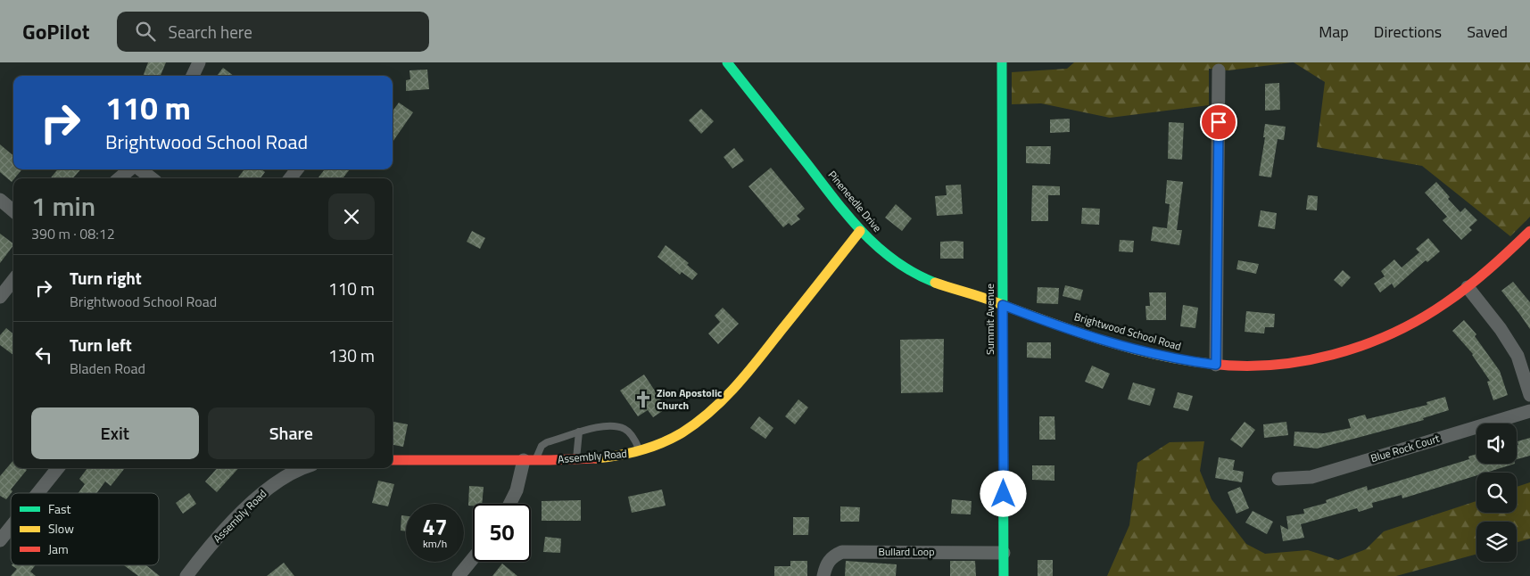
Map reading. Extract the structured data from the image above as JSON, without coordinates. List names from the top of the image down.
{
  "streets": {
    "main road": [
      "Pineneedle Drive",
      "Summit Avenue",
      "Brightwood School Road",
      "Assembly Road"
    ],
    "street": ["Blue Rock Court", "Bullard Loop"]
  },
  "crossings": [
    ["Pineneedle Drive", "Summit Avenue"],
    ["Pineneedle Drive", "Brightwood School Road"],
    ["Pineneedle Drive", "Assembly Road"],
    ["Summit Avenue", "Brightwood School Road"],
    ["Summit Avenue", "Bullard Loop"]
  ],
  "places": {
    "church": ["Zion Apostolic Church"]
  },
  "legend": ["Fast", "Slow", "Jam"],
  "page": {
    "header": "GoPilot",
    "search": "Search here",
    "nav": ["Map", "Directions", "Saved"],
    "turn": ["110 m", "Brightwood School Road"],
    "heading": ["1 min", "390 m · 08:12"],
    "list": [
      {
        "name": "Turn right",
        "note": "Brightwood School Road",
        "value": "110 m"
      },
      {
        "name": "Turn left",
        "note": "Bladen Road",
        "value": "130 m"
      }
    ],
    "buttons": ["Exit", "Share"],
    "speed": "47 km/h",
    "limit": "50"
  }
}
